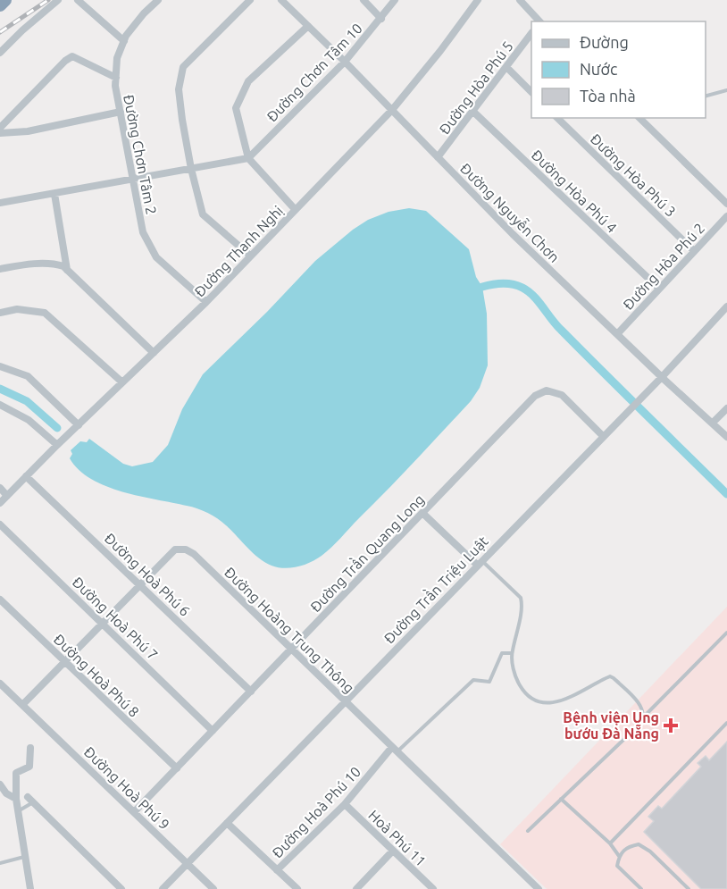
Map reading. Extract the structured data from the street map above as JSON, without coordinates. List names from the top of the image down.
{
  "streets": {
    "street": [
      "Đường Chơn Tâm 10",
      "Đường Hòa Phú 5",
      "Đường Chơn Tâm 2",
      "Đường Hòa Phú 3",
      "Đường Hòa Phú 4",
      "Đường Nguyễn Chơn",
      "Đường Thanh Nghị",
      "Đường Hòa Phú 2",
      "Đường Trần Quang Long",
      "Đường Hoà Phú 6",
      "Đường Trần Triệu Luật",
      "Đường Hoà Phú 7",
      "Đường Hoàng Trung Thông",
      "Đường Hoà Phú 8",
      "Đường Hoà Phú 9",
      "Đường Hoà Phú 10",
      "Hoà Phú 11"
    ]
  },
  "crossings": [
    ["Đường Chơn Tâm 10", "Đường Nguyễn Chơn"],
    ["Đường Hòa Phú 5", "Đường Hòa Phú 4"],
    ["Đường Hòa Phú 5", "Đường Nguyễn Chơn"],
    ["Đường Chơn Tâm 2", "Đường Thanh Nghị"],
    ["Đường Hòa Phú 3", "Đường Hòa Phú 2"],
    ["Đường Hòa Phú 4", "Đường Hòa Phú 2"],
    ["Đường Nguyễn Chơn", "Đường Thanh Nghị"],
    ["Đường Nguyễn Chơn", "Đường Hòa Phú 2"],
    ["Đường Nguyễn Chơn", "Đường Trần Triệu Luật"],
    ["Đường Thanh Nghị", "Đường Hoà Phú 6"],
    ["Đường Trần Quang Long", "Đường Hoà Phú 6"],
    ["Đường Trần Quang Long", "Đường Trần Triệu Luật"],
    ["Đường Trần Quang Long", "Đường Hoà Phú 7"],
    ["Đường Trần Quang Long", "Đường Hoàng Trung Thông"],
    ["Đường Trần Quang Long", "Đường Hoà Phú 8"],
    ["Đường Trần Quang Long", "Đường Hoà Phú 9"],
    ["Đường Hoà Phú 6", "Đường Hoàng Trung Thông"],
    ["Đường Trần Triệu Luật", "Đường Hoàng Trung Thông"],
    ["Đường Trần Triệu Luật", "Đường Hoà Phú 9"],
    ["Đường Trần Triệu Luật", "Đường Hoà Phú 10"],
    ["Đường Hoà Phú 7", "Đường Hoàng Trung Thông"],
    ["Đường Hoàng Trung Thông", "Đường Hoà Phú 8"],
    ["Đường Hoàng Trung Thông", "Đường Hoà Phú 9"],
    ["Đường Hoàng Trung Thông", "Đường Hoà Phú 10"],
    ["Đường Hoà Phú 10", "Hoà Phú 11"]
  ],
  "places": {
    "health": ["Bệnh viện Ung bướu Đà Nẵng"]
  },
  "legend": ["Đường", "Nước", "Tòa nhà"]
}
